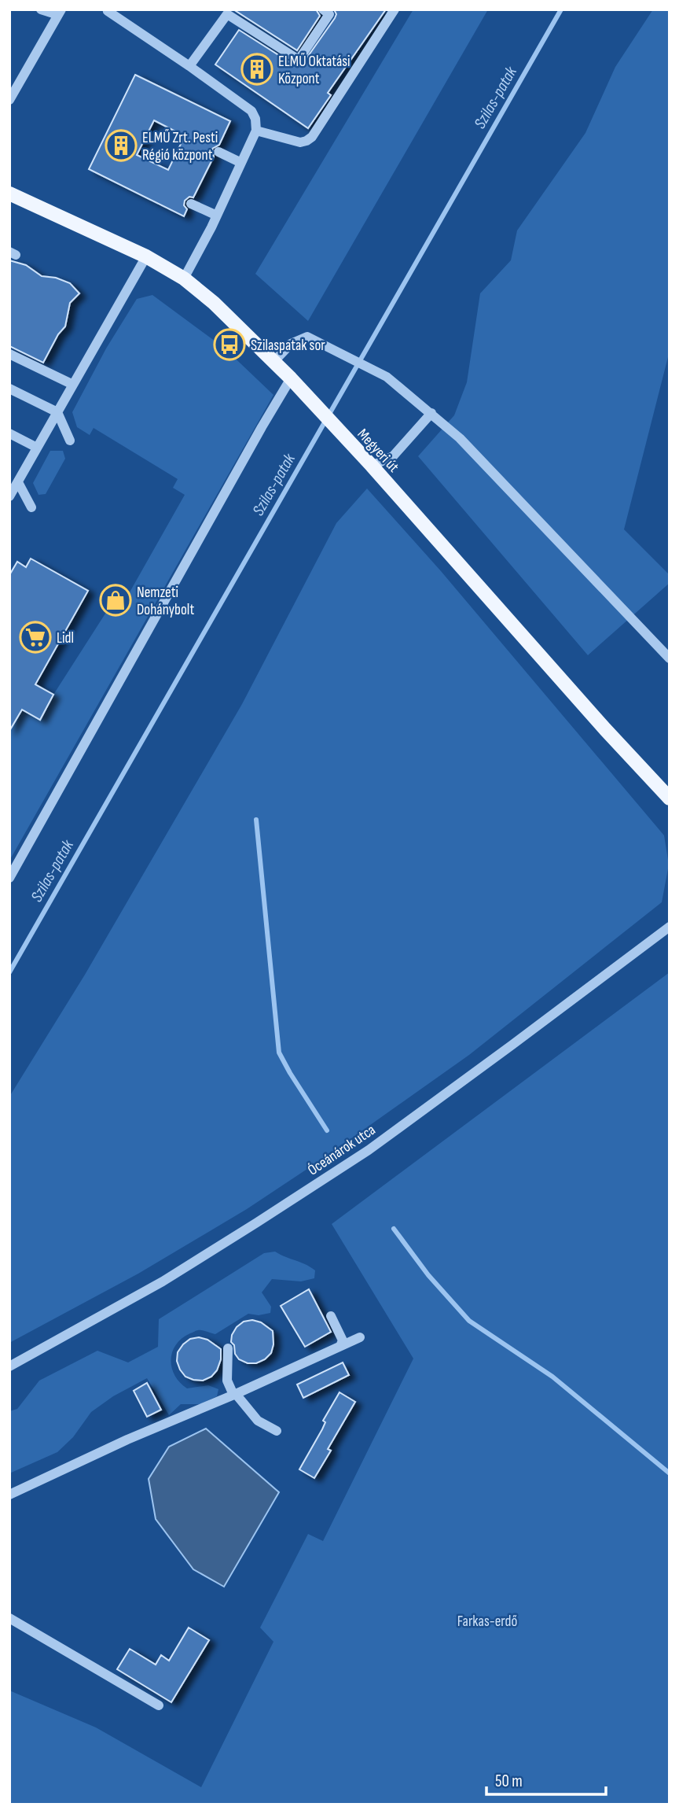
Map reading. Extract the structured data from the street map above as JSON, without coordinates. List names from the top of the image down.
{
  "streets": {
    "main road": ["Megyeri út"],
    "street": ["Óceánárok utca"]
  },
  "water": ["Szilas-patak"],
  "parks": ["Farkas-erdő"],
  "places": {
    "building": ["ELMŰ Oktatási Központ", "ELMŰ Zrt. Pesti Régió központ"],
    "bus stop": ["Szilaspatak sor"],
    "shop": ["Nemzeti Dohánybolt"],
    "supermarket": ["Lidl"]
  },
  "scale_bar": "50 m"
}
